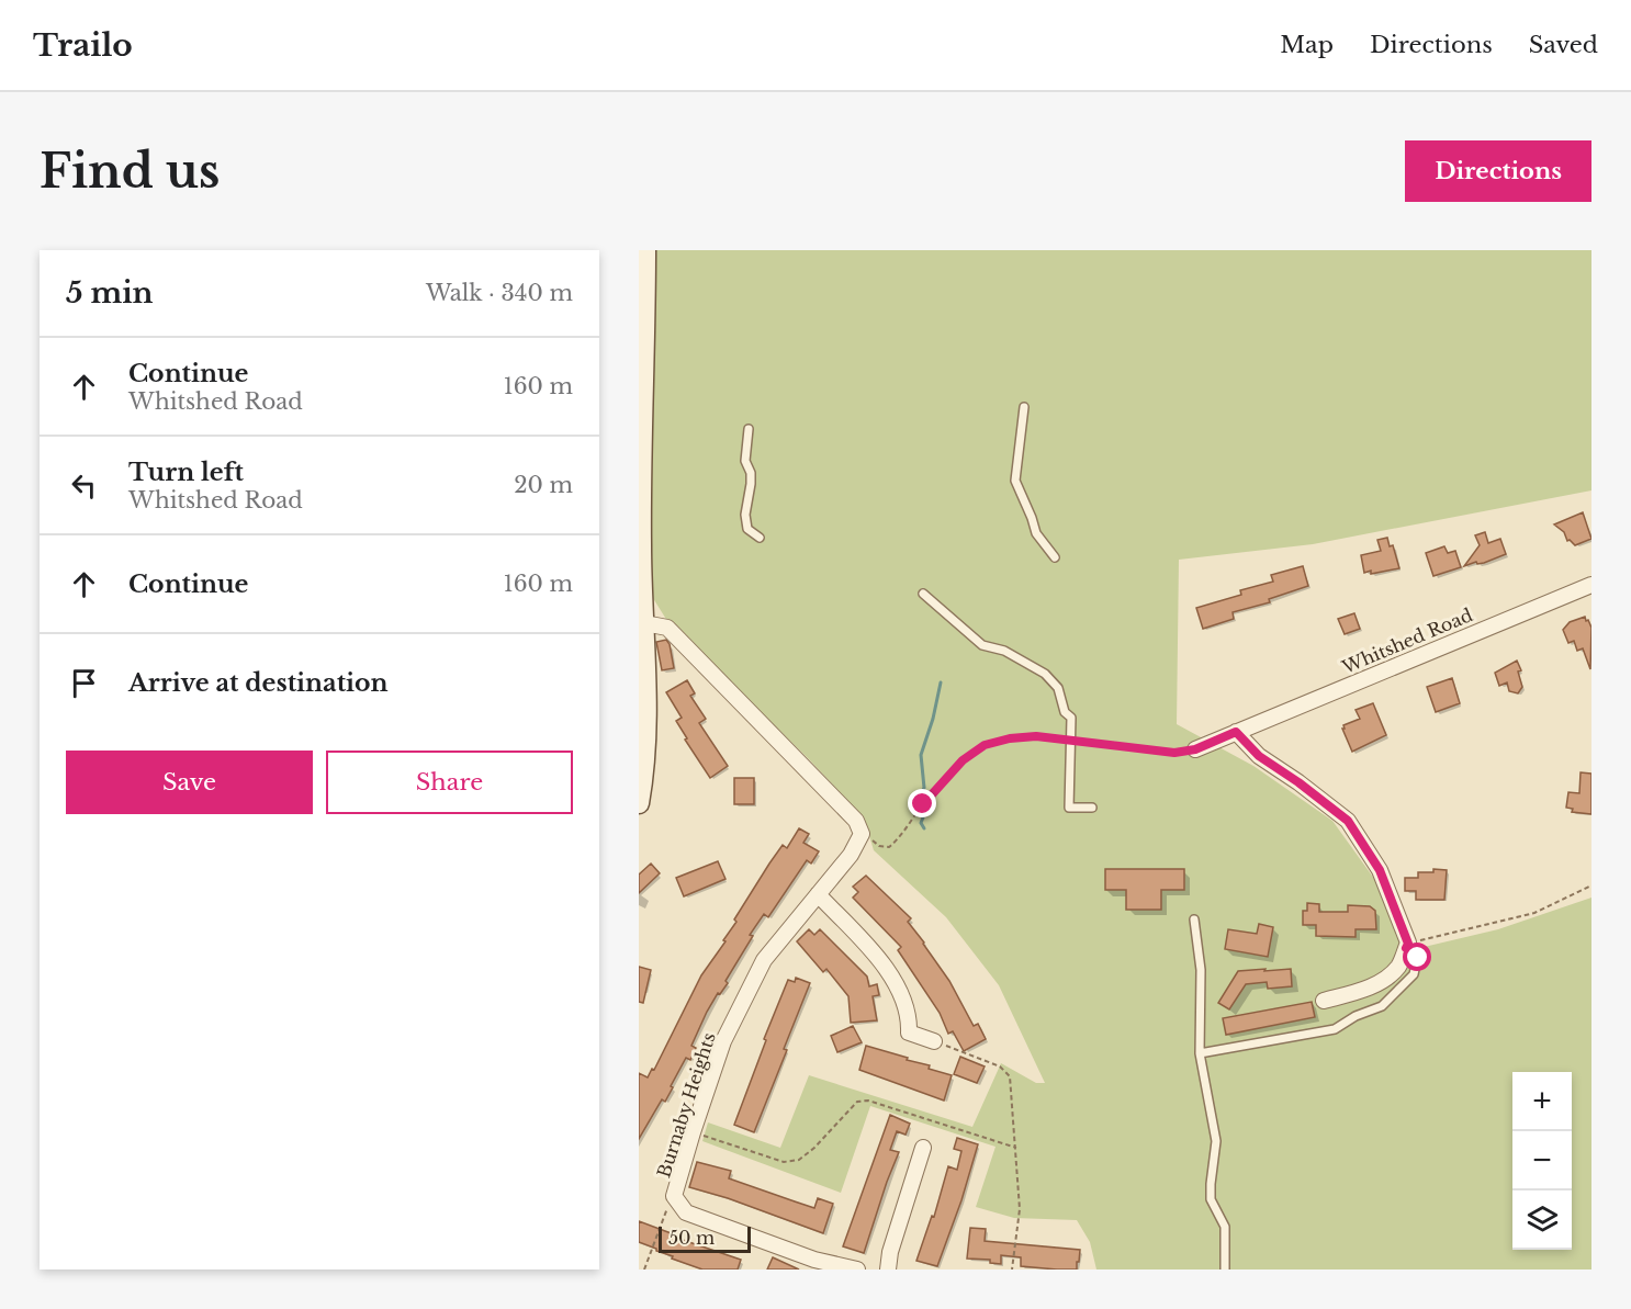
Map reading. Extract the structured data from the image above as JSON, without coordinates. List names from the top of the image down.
{
  "streets": {
    "street": ["Whitshed Road", "Burnaby Heights"]
  },
  "scale_bar": "50 m",
  "page": {
    "header": "Trailo",
    "nav": ["Map", "Directions", "Saved"],
    "buttons": [
      "Directions",
      ["Save", "Share"]
    ],
    "title": "Find us",
    "heading": ["5 min", "Walk · 340 m"],
    "list": [
      ["Continue", "Whitshed Road", "160 m"],
      ["Turn left", "Whitshed Road", "20 m"],
      ["Continue", "160 m"],
      "Arrive at destination"
    ],
    "map_buttons": ["+", "−"],
    "scale": "50 m"
  }
}
